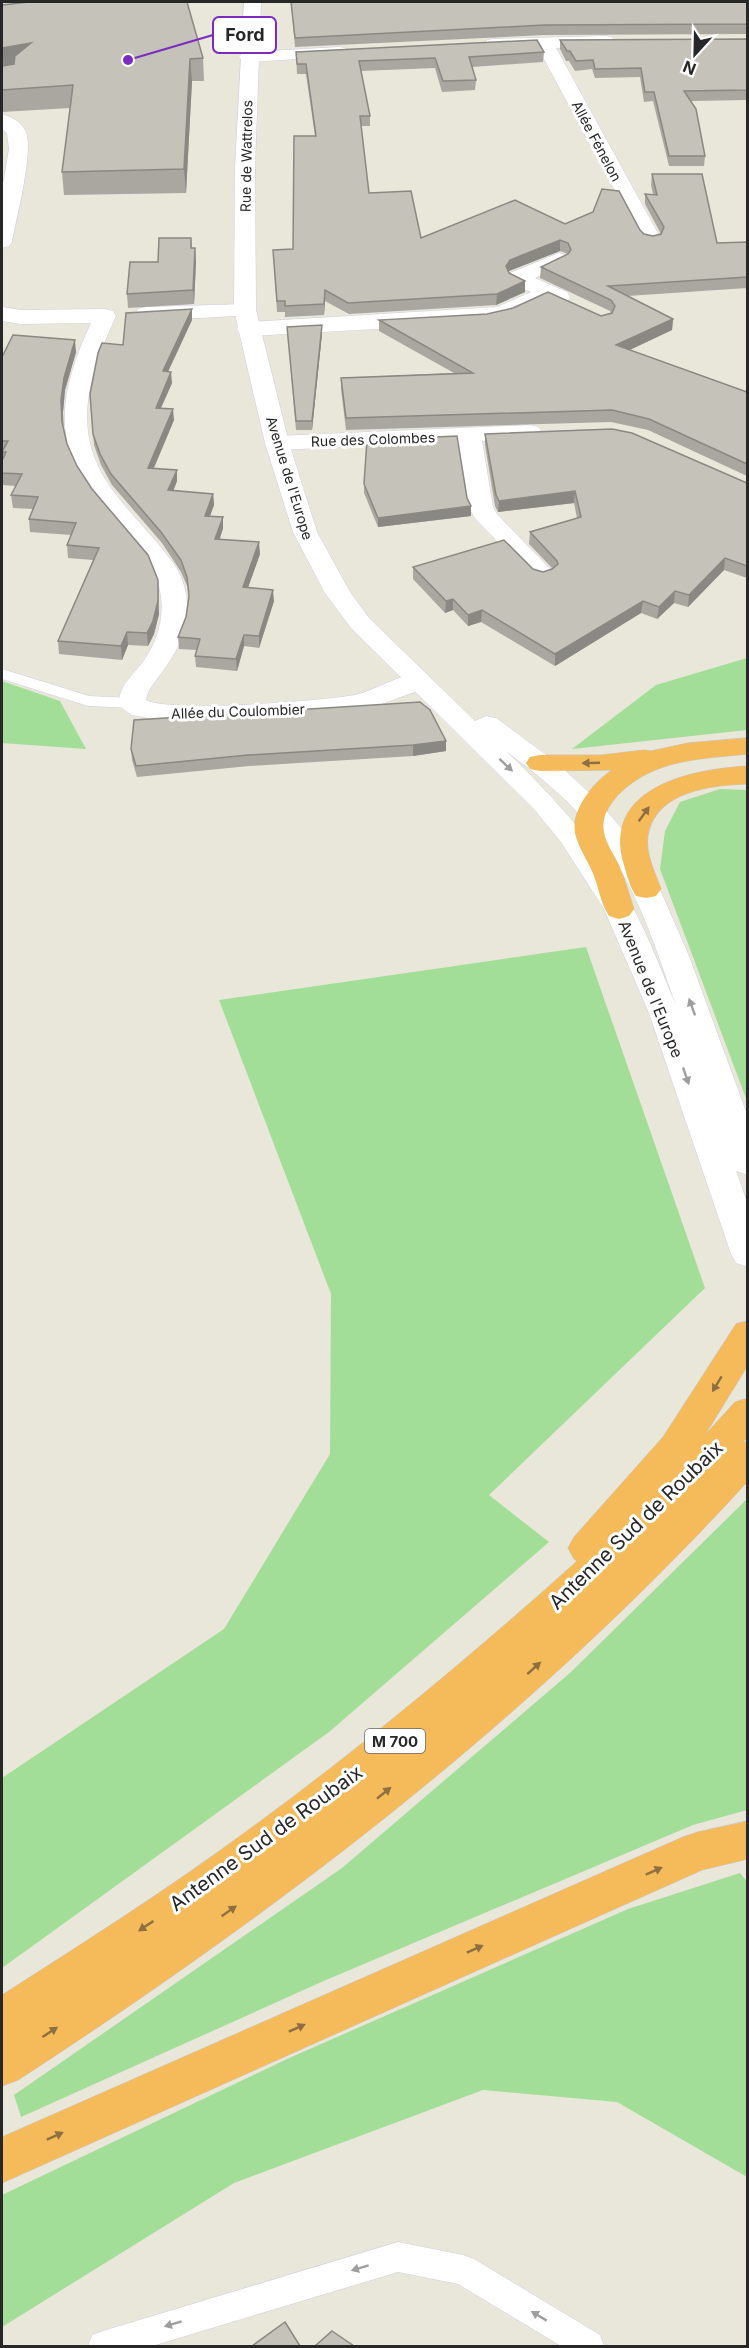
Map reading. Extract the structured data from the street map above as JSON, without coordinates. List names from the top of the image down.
{
  "streets": {
    "highway": ["Antenne Sud de Roubaix", "M 700"],
    "street": [
      "Allée Fénelon",
      "Rue de Wattrelos",
      "Rue des Colombes",
      "Avenue de l'Europe",
      "Allée du Coulombier"
    ]
  },
  "crossings": [
    ["Rue de Wattrelos", "Avenue de l'Europe"],
    ["Rue des Colombes", "Avenue de l'Europe"],
    ["Avenue de l'Europe", "Allée du Coulombier"]
  ],
  "places": ["Ford"],
  "north": "bottom"
}
